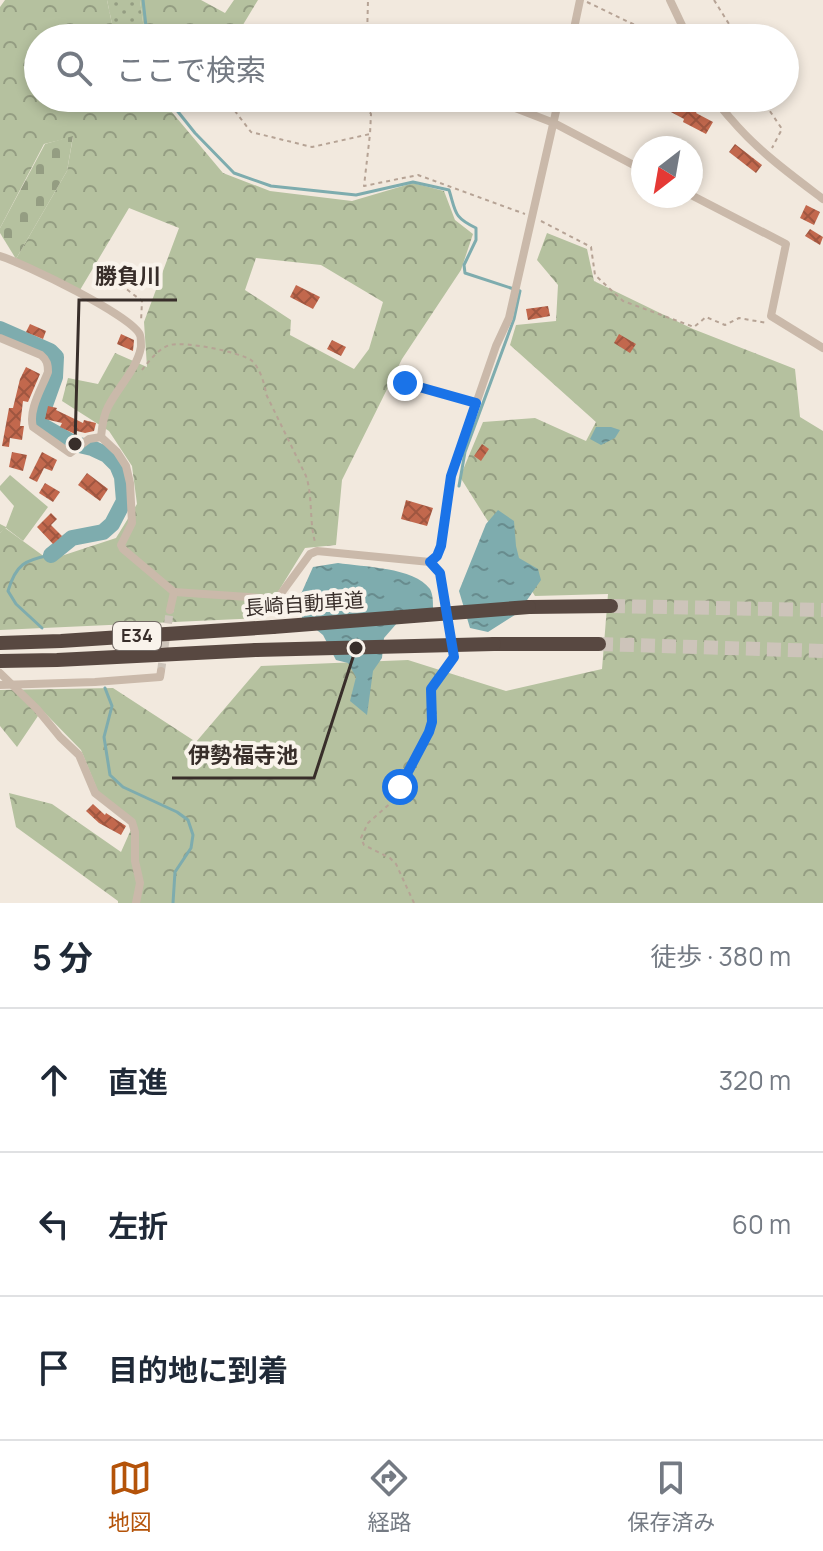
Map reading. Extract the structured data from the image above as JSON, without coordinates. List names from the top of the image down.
{
  "streets": {
    "highway": ["長崎自動車道", "E34"]
  },
  "places": ["勝負川", "伊勢福寺池"],
  "north": "bottom left",
  "page": {
    "search": "ここで検索",
    "heading": ["5 分", "徒歩 · 380 m"],
    "list": [
      ["直進", "320 m"],
      ["左折", "60 m"],
      "目的地に到着"
    ],
    "nav": ["地図", "経路", "保存済み"]
  }
}
